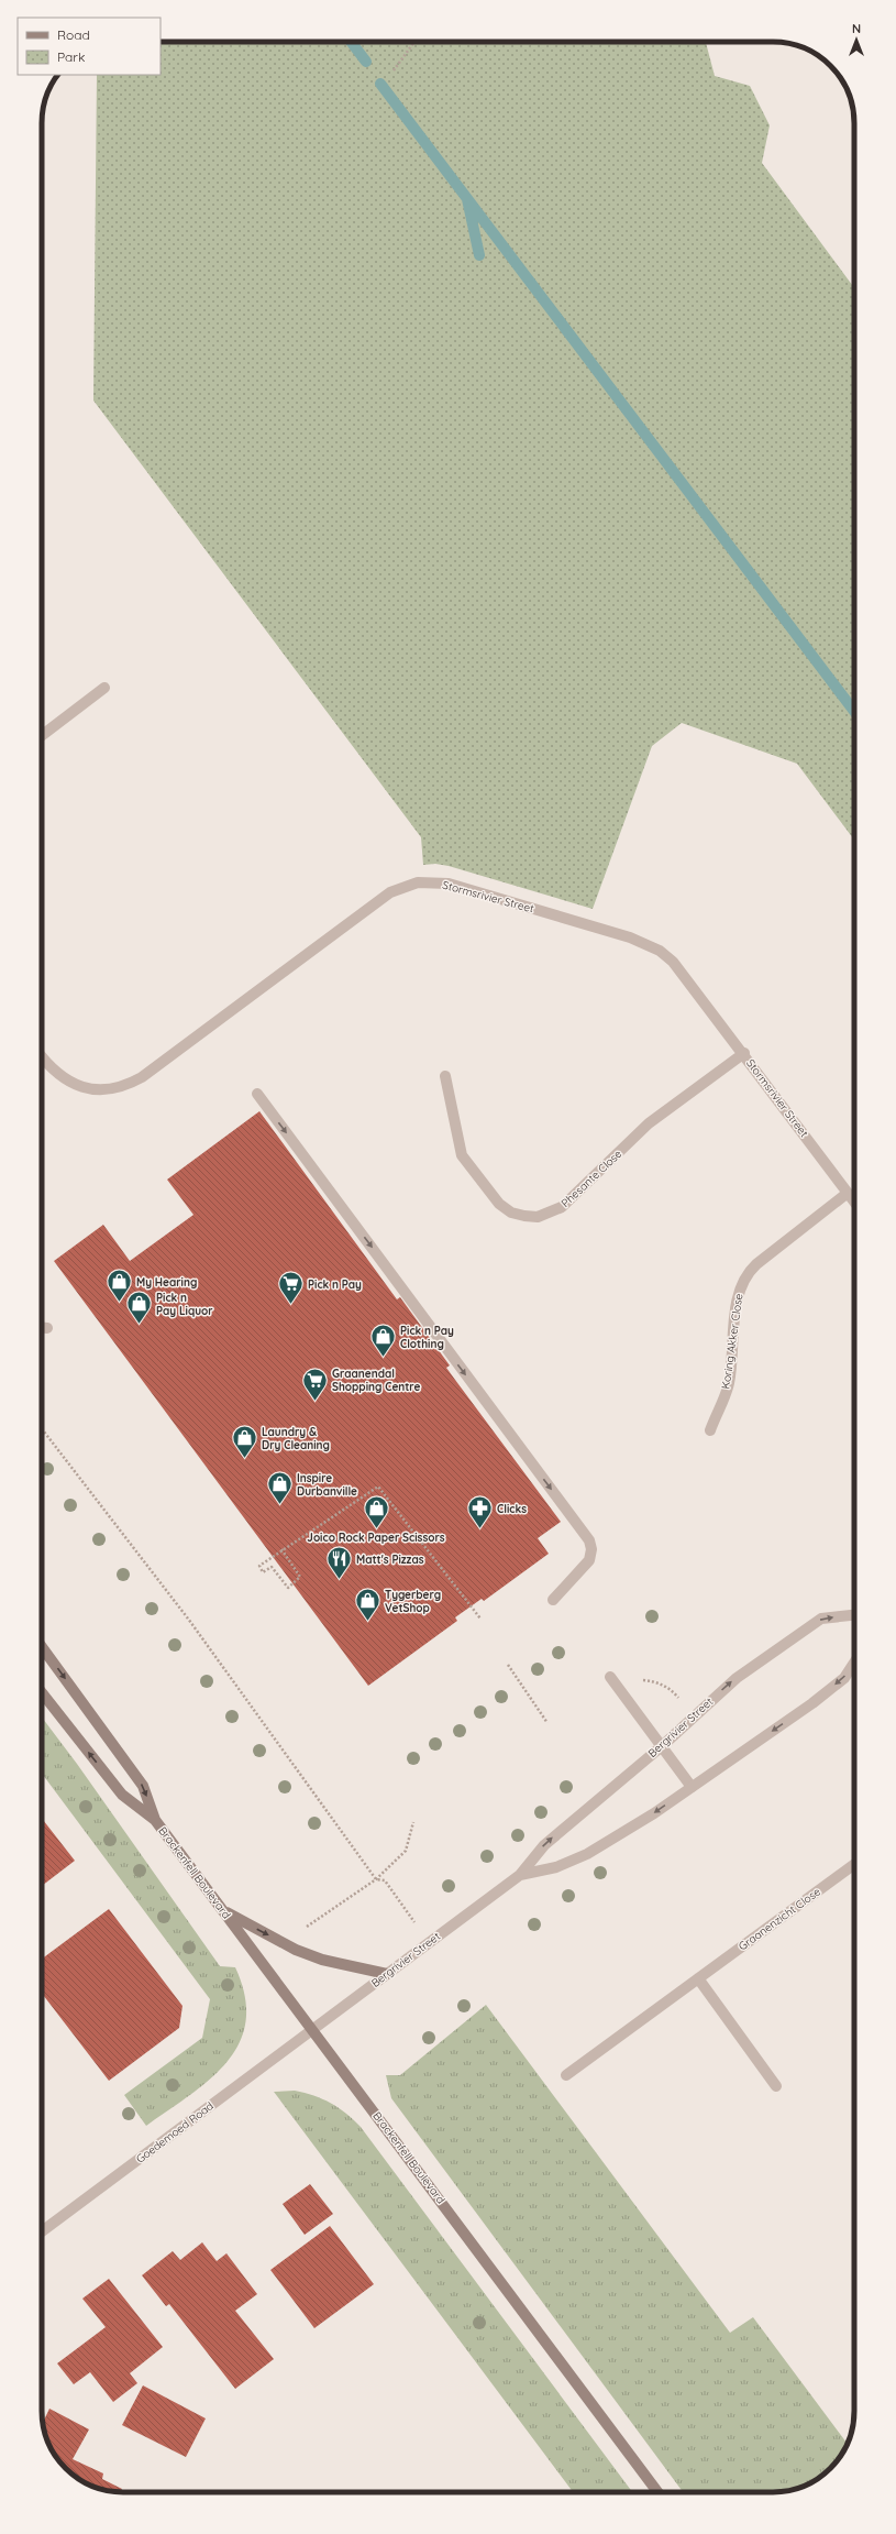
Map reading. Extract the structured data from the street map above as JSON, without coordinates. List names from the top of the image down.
{
  "streets": {
    "street": [
      "Stormsrivier Street",
      "Phesante Close",
      "Koring Akker Close",
      "Bergrivier Street",
      "Brackenfell Boulevard",
      "Graanenzicht Close",
      "Goedemoed Road"
    ]
  },
  "crossings": [
    ["Stormsrivier Street", "Phesante Close"],
    ["Stormsrivier Street", "Koring Akker Close"],
    ["Bergrivier Street", "Brackenfell Boulevard"],
    ["Bergrivier Street", "Goedemoed Road"],
    ["Brackenfell Boulevard", "Goedemoed Road"]
  ],
  "places": {
    "shop": [
      "My Hearing",
      "Pick n Pay Liquor",
      "Pick n Pay Clothing",
      "Laundry & Dry Cleaning",
      "Inspire Durbanville",
      "Joico Rock Paper Scissors",
      "Tygerberg VetShop"
    ],
    "supermarket": ["Pick n Pay", "Graanendal Shopping Centre"],
    "pharmacy": ["Clicks"],
    "restaurant": ["Matt's Pizzas"]
  },
  "legend": ["Road", "Park"],
  "north": "top"
}
